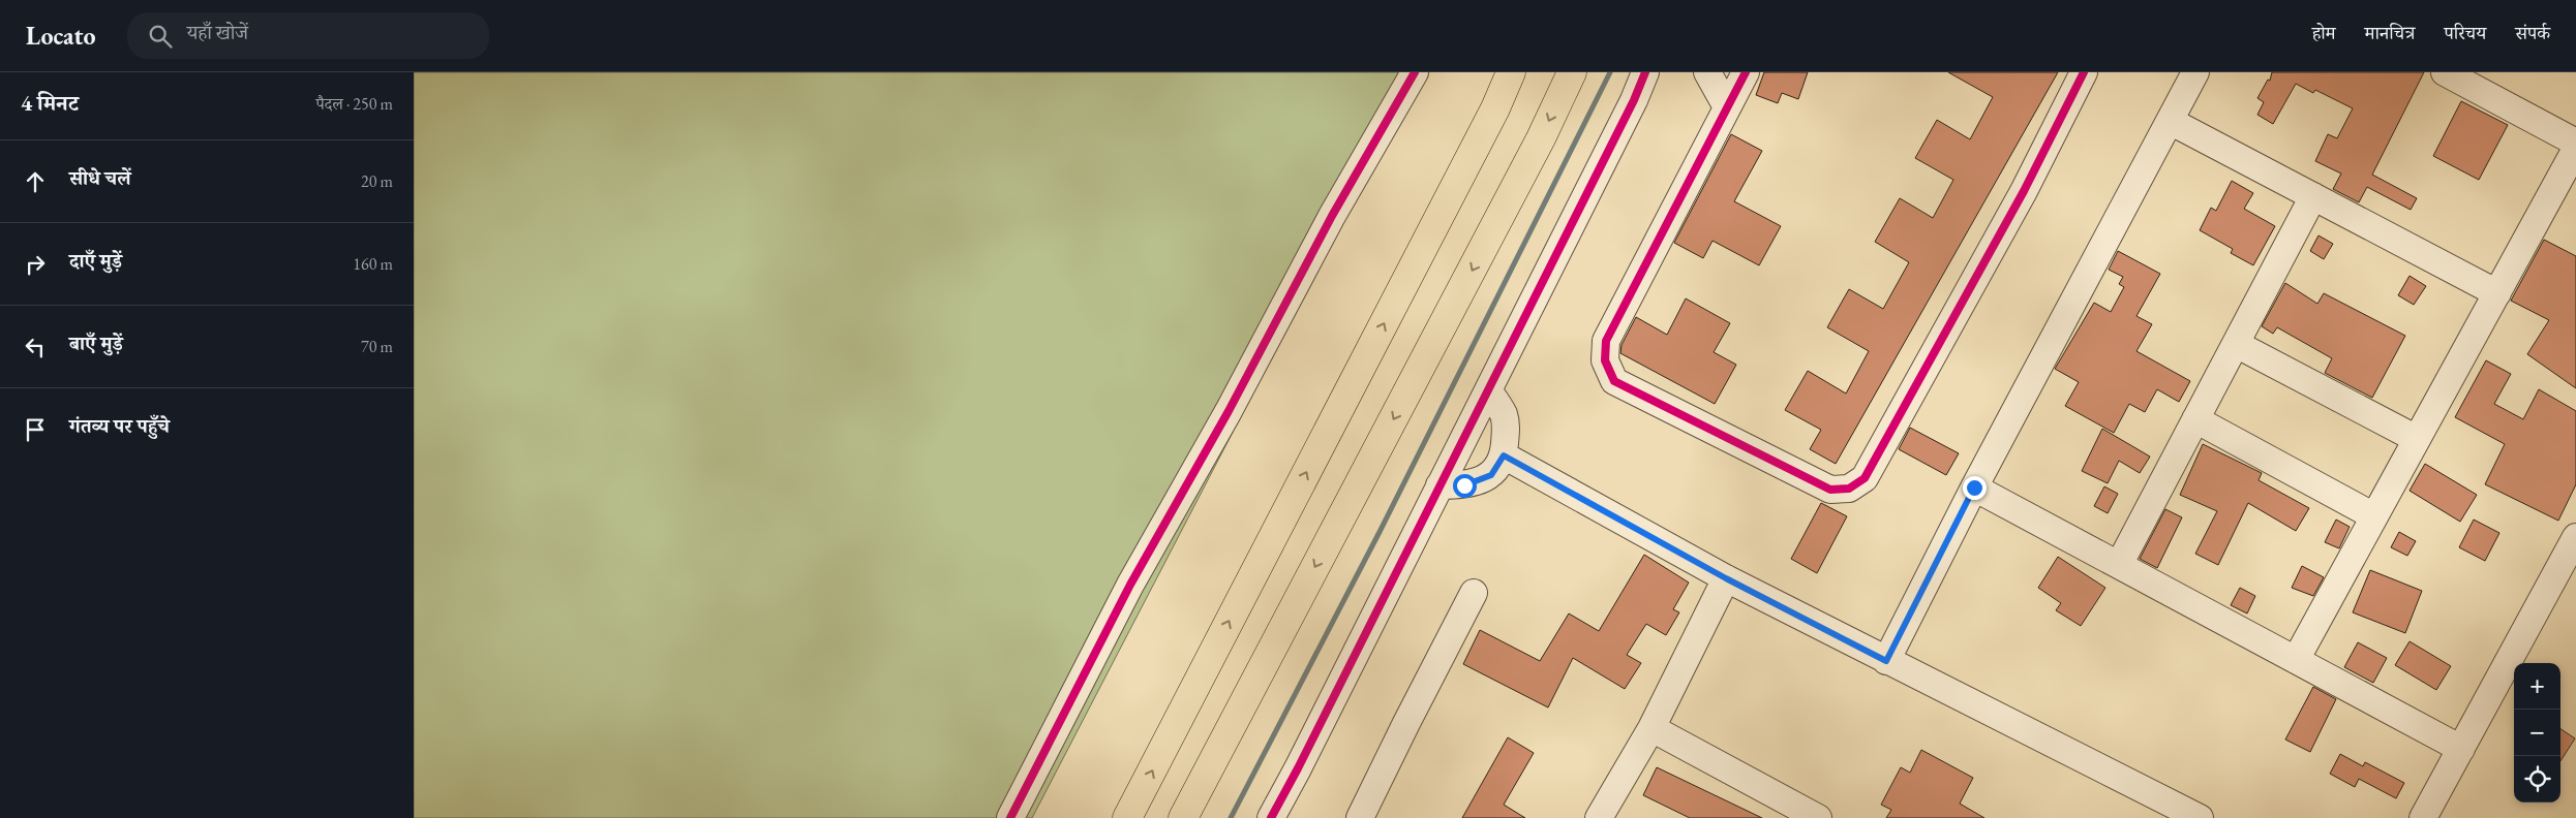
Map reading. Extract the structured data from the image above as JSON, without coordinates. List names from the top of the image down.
{
  "page": {
    "header": "Locato",
    "search": "यहाँ खोजें",
    "nav": [
      "होम",
      "मानचित्र",
      "परिचय",
      "संपर्क"
    ],
    "heading": ["4 मिनट", "पैदल · 250 m"],
    "list": [
      ["सीधे चलें", "20 m"],
      ["दाएँ मुड़ें", "160 m"],
      ["बाएँ मुड़ें", "70 m"],
      "गंतव्य पर पहुँचे"
    ],
    "map_buttons": ["+", "−"]
  }
}
